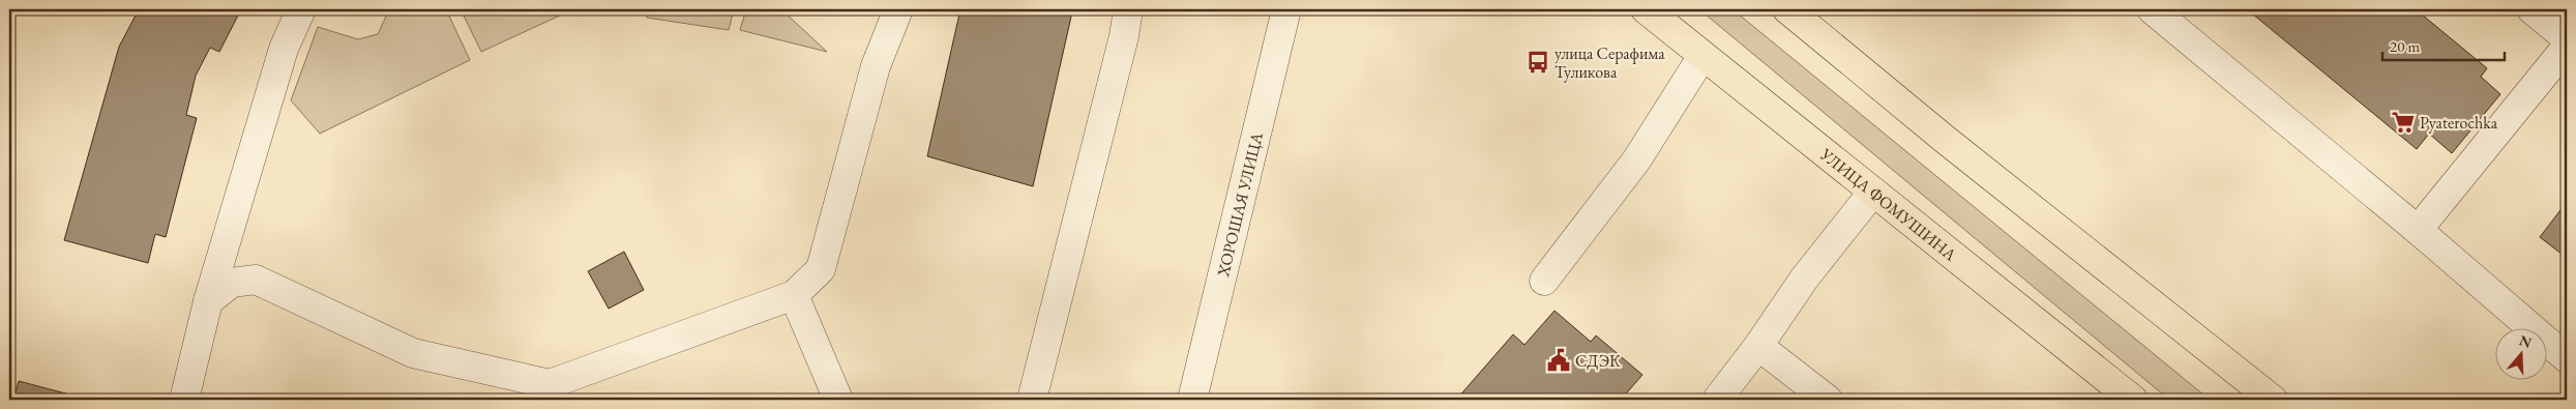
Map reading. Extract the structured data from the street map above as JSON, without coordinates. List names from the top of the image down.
{
  "streets": {
    "main road": ["УЛИЦА ФОМУШИНА"],
    "street": ["ХОРОШАЯ УЛИЦА"]
  },
  "places": {
    "bus stop": ["улица Серафима Туликова"],
    "supermarket": ["Pyaterochka"],
    "public building": ["СДЭК"]
  },
  "scale_bar": "20 m",
  "north": "top"
}
